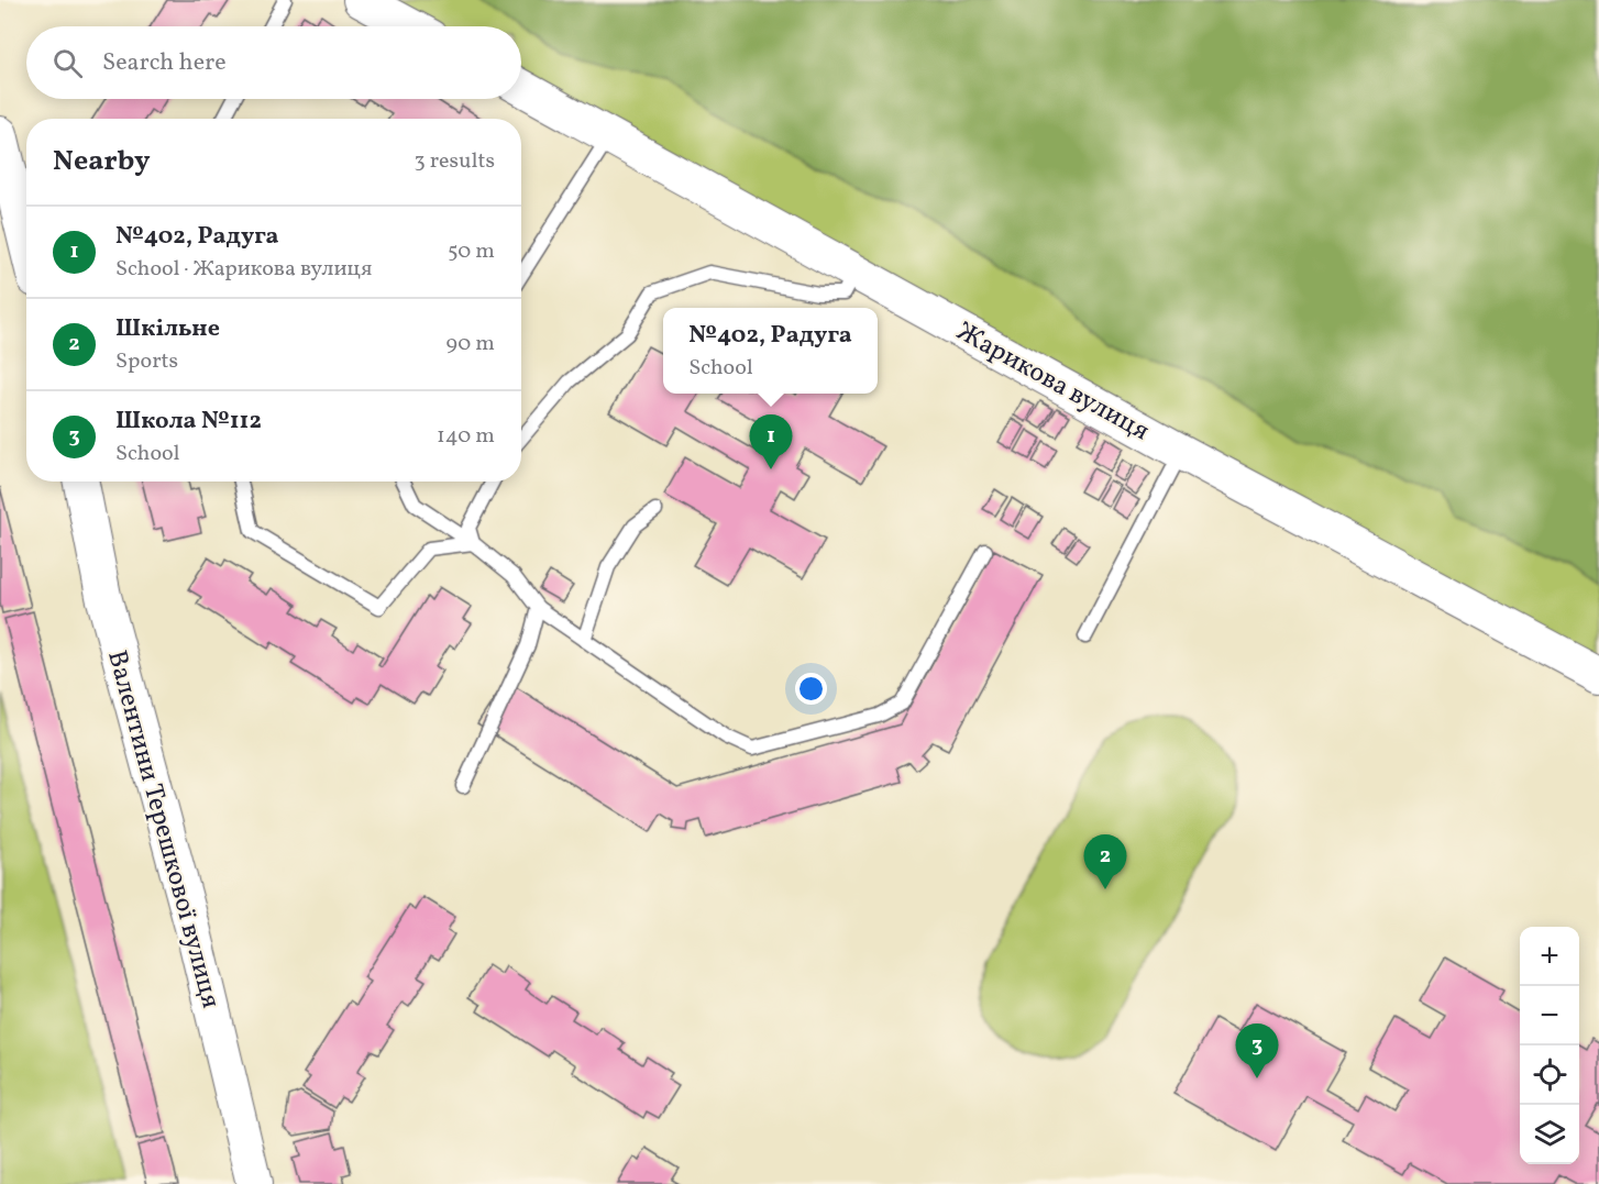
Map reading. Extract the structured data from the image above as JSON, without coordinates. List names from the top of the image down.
{
  "streets": {
    "street": ["Жарикова вулиця", "Валентини Терешкової вулиця"]
  },
  "page": {
    "search": "Search here",
    "heading": ["Nearby", "3 results"],
    "list": [
      {
        "mark": "1",
        "name": "№402, Радуга",
        "note": "School · Жарикова вулиця",
        "value": "50 m"
      },
      {
        "mark": "2",
        "name": "Шкільне",
        "note": "Sports",
        "value": "90 m"
      },
      {
        "mark": "3",
        "name": "Школа №112",
        "note": "School",
        "value": "140 m"
      }
    ],
    "popup": ["№402, Радуга", "School"],
    "pins": ["1", "2", "3"],
    "map_buttons": ["+", "−"]
  }
}
